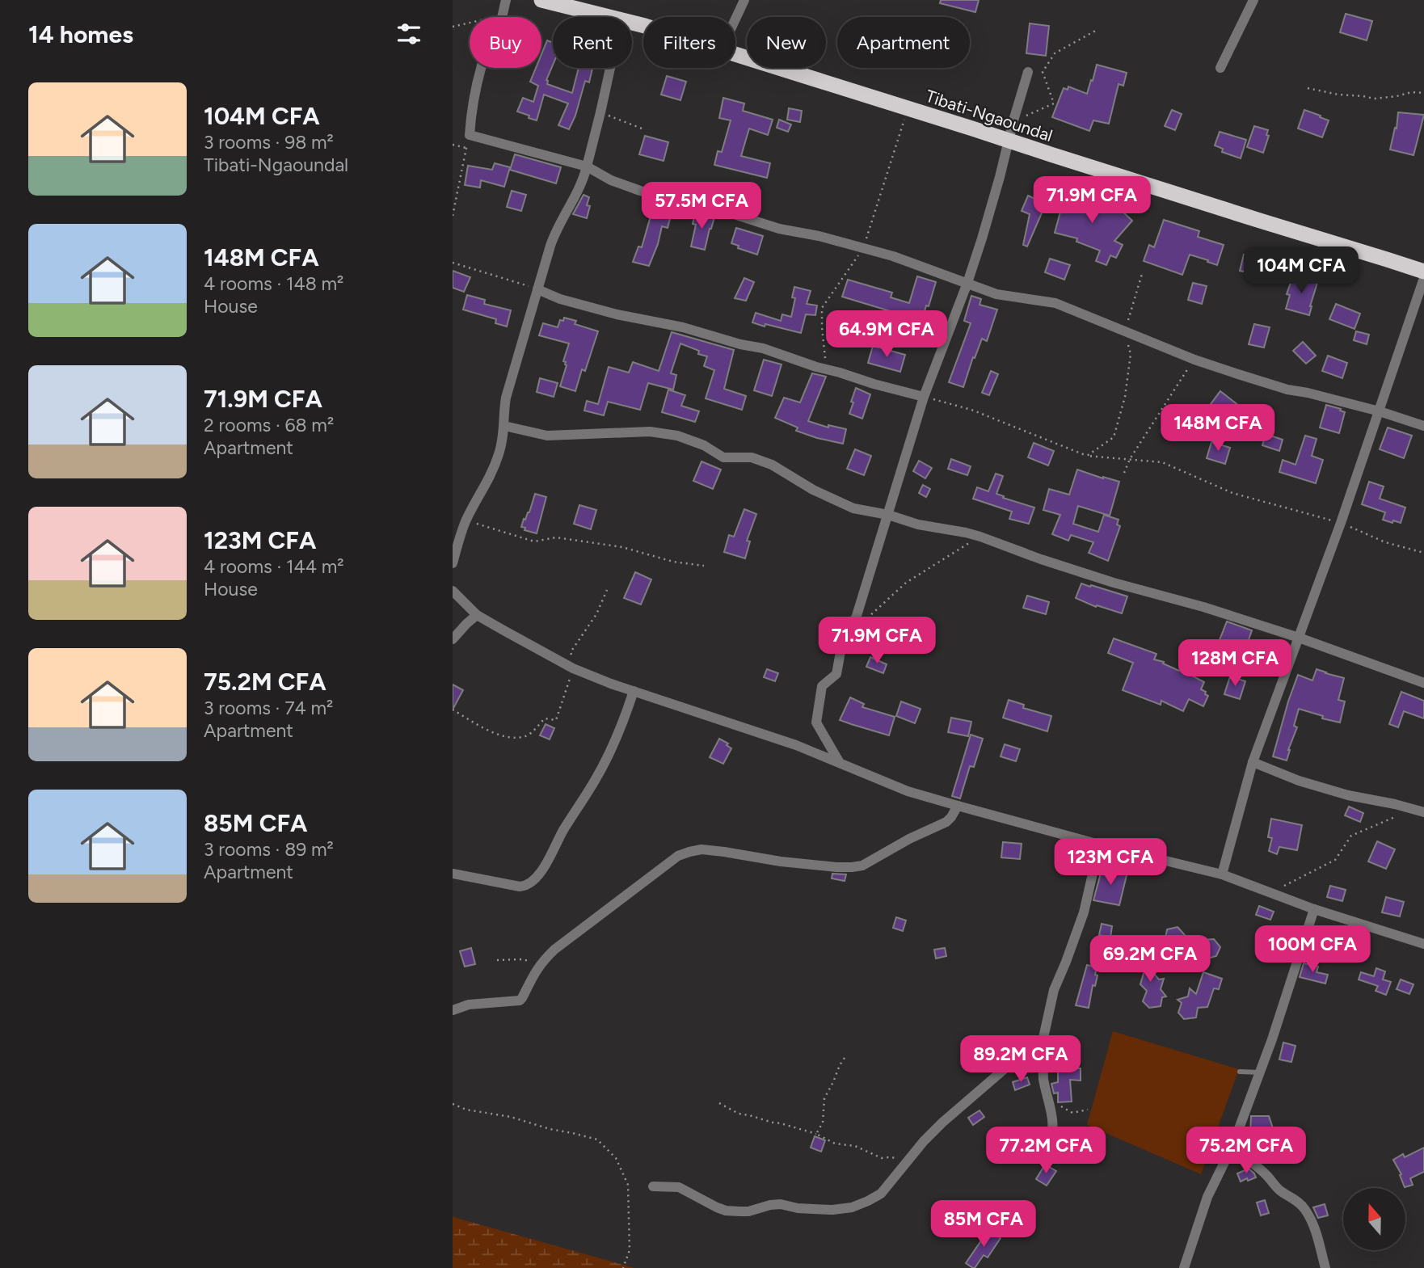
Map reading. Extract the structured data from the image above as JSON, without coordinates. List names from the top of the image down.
{
  "streets": {
    "highway": ["Tibati-Ngaoundal"]
  },
  "north": "top",
  "page": {
    "heading": "14 homes",
    "chip": [
      "Buy",
      "Rent",
      "Filters",
      "New",
      "Apartment"
    ],
    "list": [
      {
        "name": "104M CFA",
        "note": "3 rooms · 98 m² · Tibati-Ngaoundal"
      },
      {
        "name": "148M CFA",
        "note": "4 rooms · 148 m² · House"
      },
      {
        "name": "71.9M CFA",
        "note": "2 rooms · 68 m² · Apartment"
      },
      {
        "name": "123M CFA",
        "note": "4 rooms · 144 m² · House"
      },
      {
        "name": "75.2M CFA",
        "note": "3 rooms · 74 m² · Apartment"
      },
      {
        "name": "85M CFA",
        "note": "3 rooms · 89 m² · Apartment"
      }
    ],
    "price": [
      "71.9M CFA",
      "57.5M CFA",
      "104M CFA",
      "64.9M CFA",
      "148M CFA",
      "71.9M CFA",
      "128M CFA",
      "123M CFA",
      "100M CFA",
      "69.2M CFA",
      "89.2M CFA",
      "77.2M CFA",
      "75.2M CFA",
      "85M CFA"
    ]
  }
}
